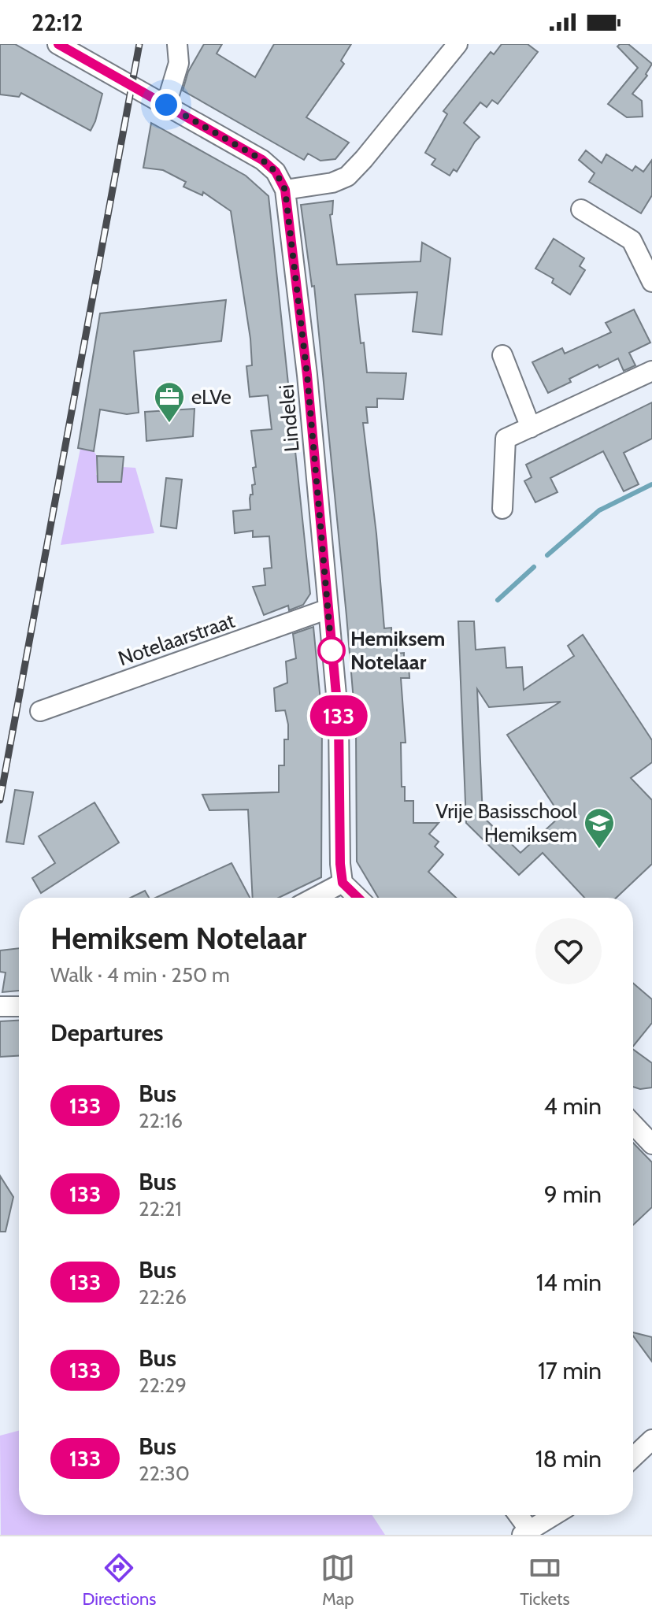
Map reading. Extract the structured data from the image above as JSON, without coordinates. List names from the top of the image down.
{
  "streets": {
    "street": ["Lindelei", "Notelaarstraat"]
  },
  "crossings": [
    ["Lindelei", "Notelaarstraat"]
  ],
  "places": {
    "office": ["eLVe"],
    "other": ["Hemiksem Notelaar"],
    "school or university": ["Vrije Basisschool Hemiksem"]
  },
  "lines": ["bus line 133"],
  "page": {
    "status": "22:12",
    "on_map": "133",
    "heading": [
      ["Hemiksem Notelaar", "Walk · 4 min · 250 m"],
      "Departures"
    ],
    "list": [
      {
        "mark": "133",
        "name": "Bus",
        "note": "22:16",
        "value": "4 min"
      },
      {
        "mark": "133",
        "name": "Bus",
        "note": "22:21",
        "value": "9 min"
      },
      {
        "mark": "133",
        "name": "Bus",
        "note": "22:26",
        "value": "14 min"
      },
      {
        "mark": "133",
        "name": "Bus",
        "note": "22:29",
        "value": "17 min"
      },
      {
        "mark": "133",
        "name": "Bus",
        "note": "22:30",
        "value": "18 min"
      }
    ],
    "tabs": ["Directions", "Map", "Tickets"]
  }
}
